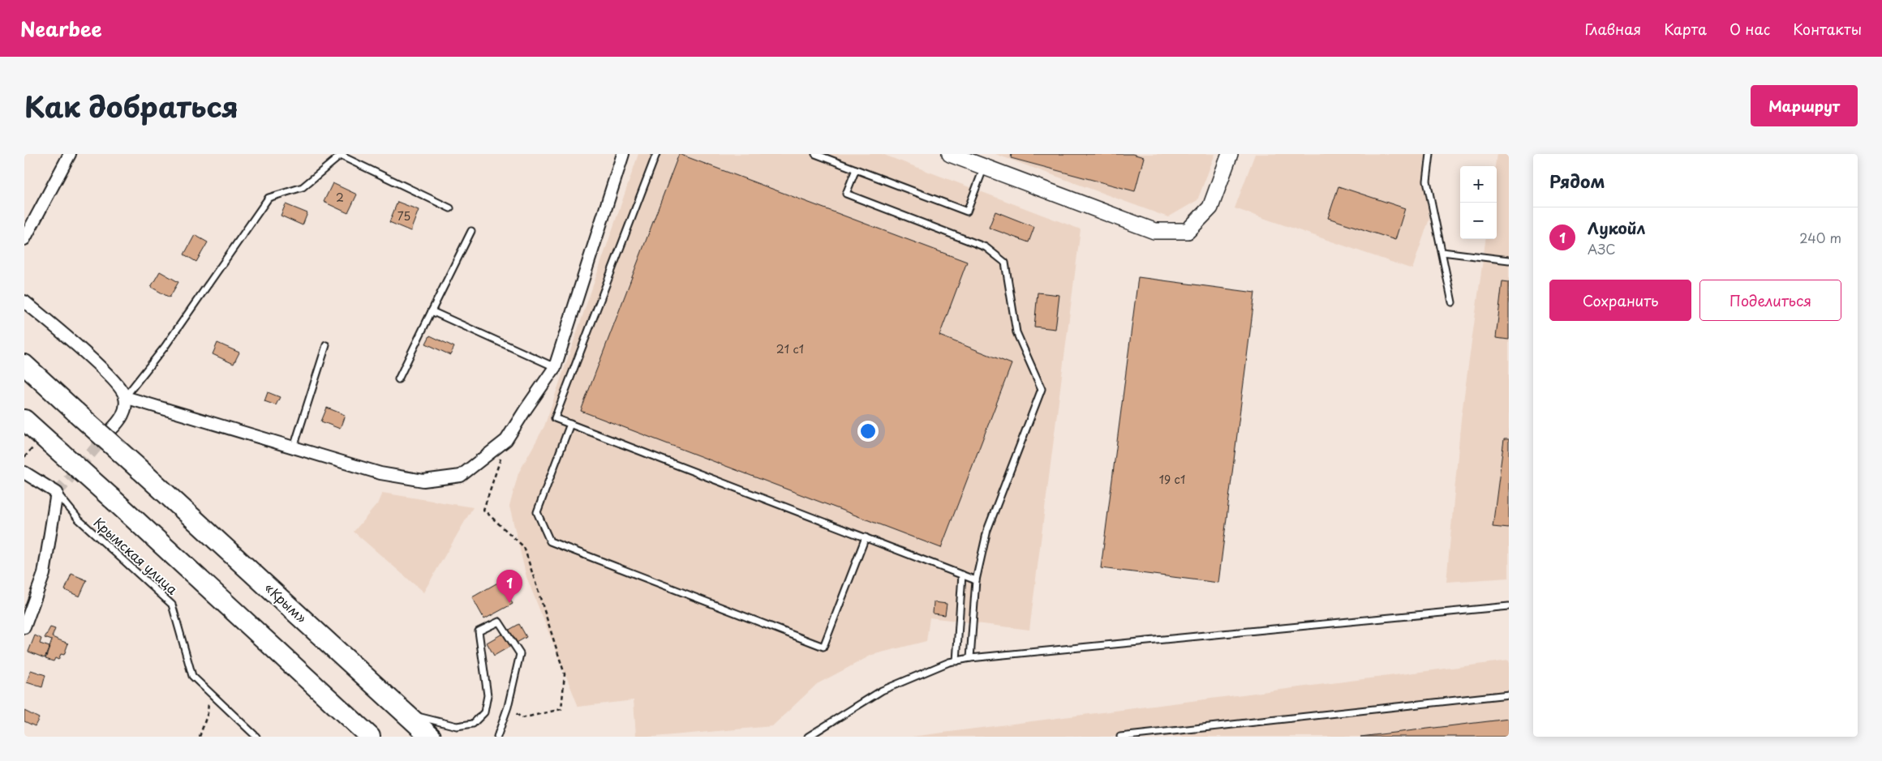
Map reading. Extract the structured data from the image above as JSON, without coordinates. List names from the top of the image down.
{
  "streets": {
    "highway": ["«Крым»"],
    "lane": ["Крымская улица"]
  },
  "house_numbers": [
    "2",
    "75",
    "21 с1",
    "19 с1"
  ],
  "page": {
    "header": "Nearbee",
    "nav": [
      "Главная",
      "Карта",
      "О нас",
      "Контакты"
    ],
    "title": "Как добраться",
    "buttons": [
      "Маршрут",
      ["Сохранить", "Поделиться"]
    ],
    "heading": "Рядом",
    "map_buttons": ["+", "−"],
    "list": [
      {
        "mark": "1",
        "name": "Лукойл",
        "note": "АЗС",
        "value": "240 m"
      }
    ],
    "pins": "1"
  }
}
